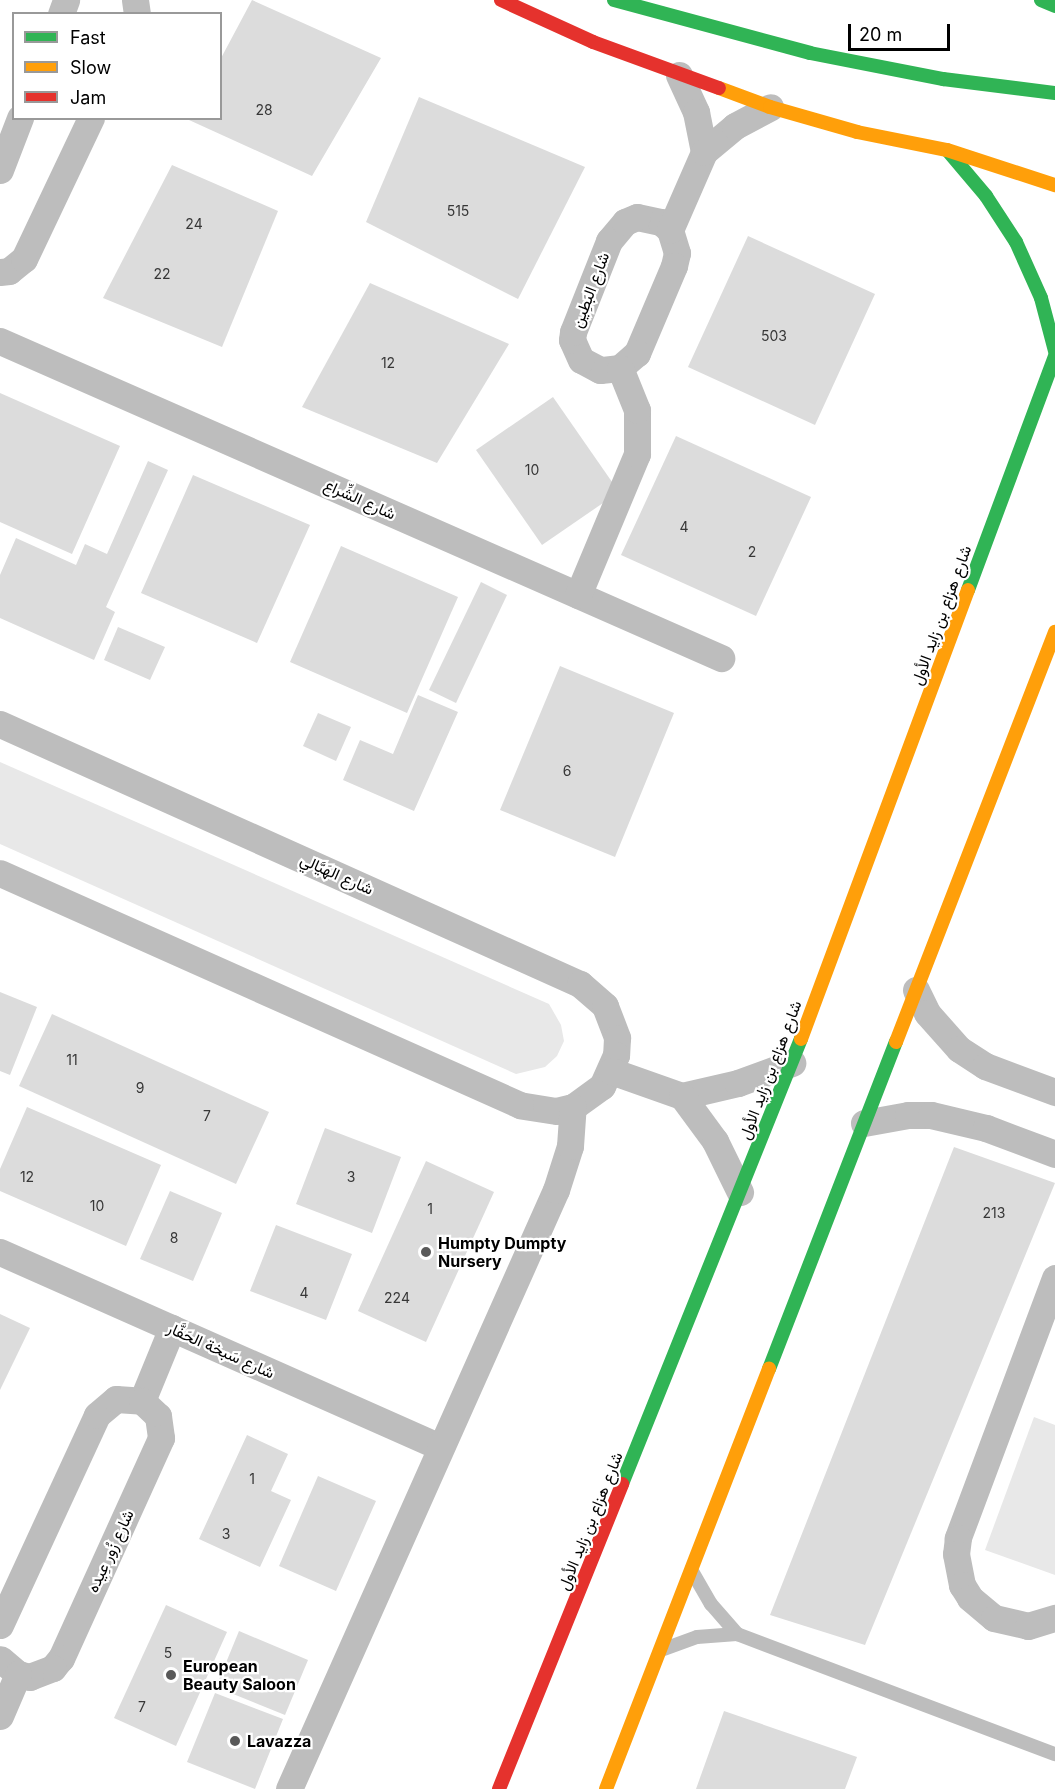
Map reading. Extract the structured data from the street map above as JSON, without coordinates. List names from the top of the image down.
{
  "streets": {
    "main road": ["شارع هزاع بن زايد الأول"],
    "street": [
      "شارع البَطِين",
      "شارع الشِّراع",
      "شارع الهَيَّالي",
      "شارع سَبخة الحَفَّار",
      "شارع زُور عِيده"
    ]
  },
  "places": ["Humpty Dumpty Nursery", "European Beauty Saloon", "Lavazza"],
  "house_numbers": [
    "28",
    "515",
    "24",
    "22",
    "503",
    "12",
    "10",
    "4",
    "2",
    "6",
    "11",
    "9",
    "7",
    "12",
    "3",
    "10",
    "1",
    "213",
    "8",
    "4",
    "224",
    "1",
    "3",
    "5",
    "7"
  ],
  "legend": ["Fast", "Slow", "Jam"],
  "scale_bar": "20 m"
}
